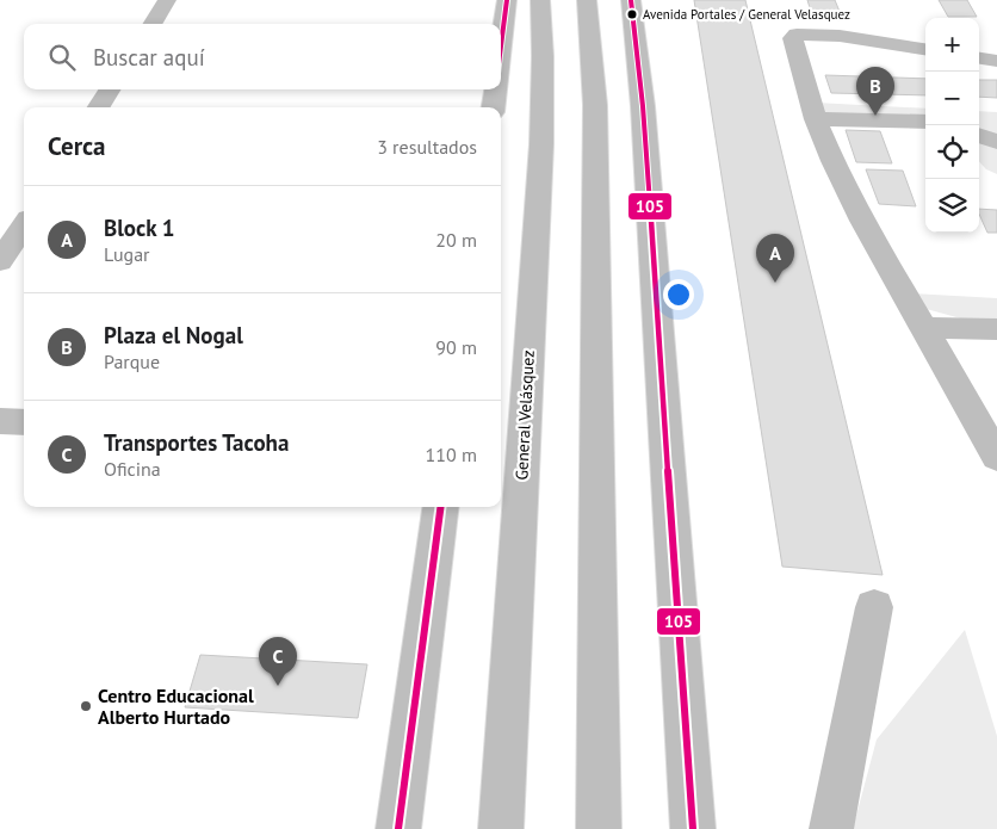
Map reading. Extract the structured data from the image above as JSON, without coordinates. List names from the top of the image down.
{
  "streets": {
    "main road": ["General Velásquez"]
  },
  "places": ["Avenida Portales / General Velasquez", "Centro Educacional Alberto Hurtado"],
  "lines": ["transit line 105"],
  "page": {
    "map_buttons": ["+", "−"],
    "search": "Buscar aquí",
    "pins": ["B", "A", "C"],
    "heading": ["Cerca", "3 resultados"],
    "list": [
      {
        "mark": "A",
        "name": "Block 1",
        "note": "Lugar",
        "value": "20 m"
      },
      {
        "mark": "B",
        "name": "Plaza el Nogal",
        "note": "Parque",
        "value": "90 m"
      },
      {
        "mark": "C",
        "name": "Transportes Tacoha",
        "note": "Oficina",
        "value": "110 m"
      }
    ]
  }
}
